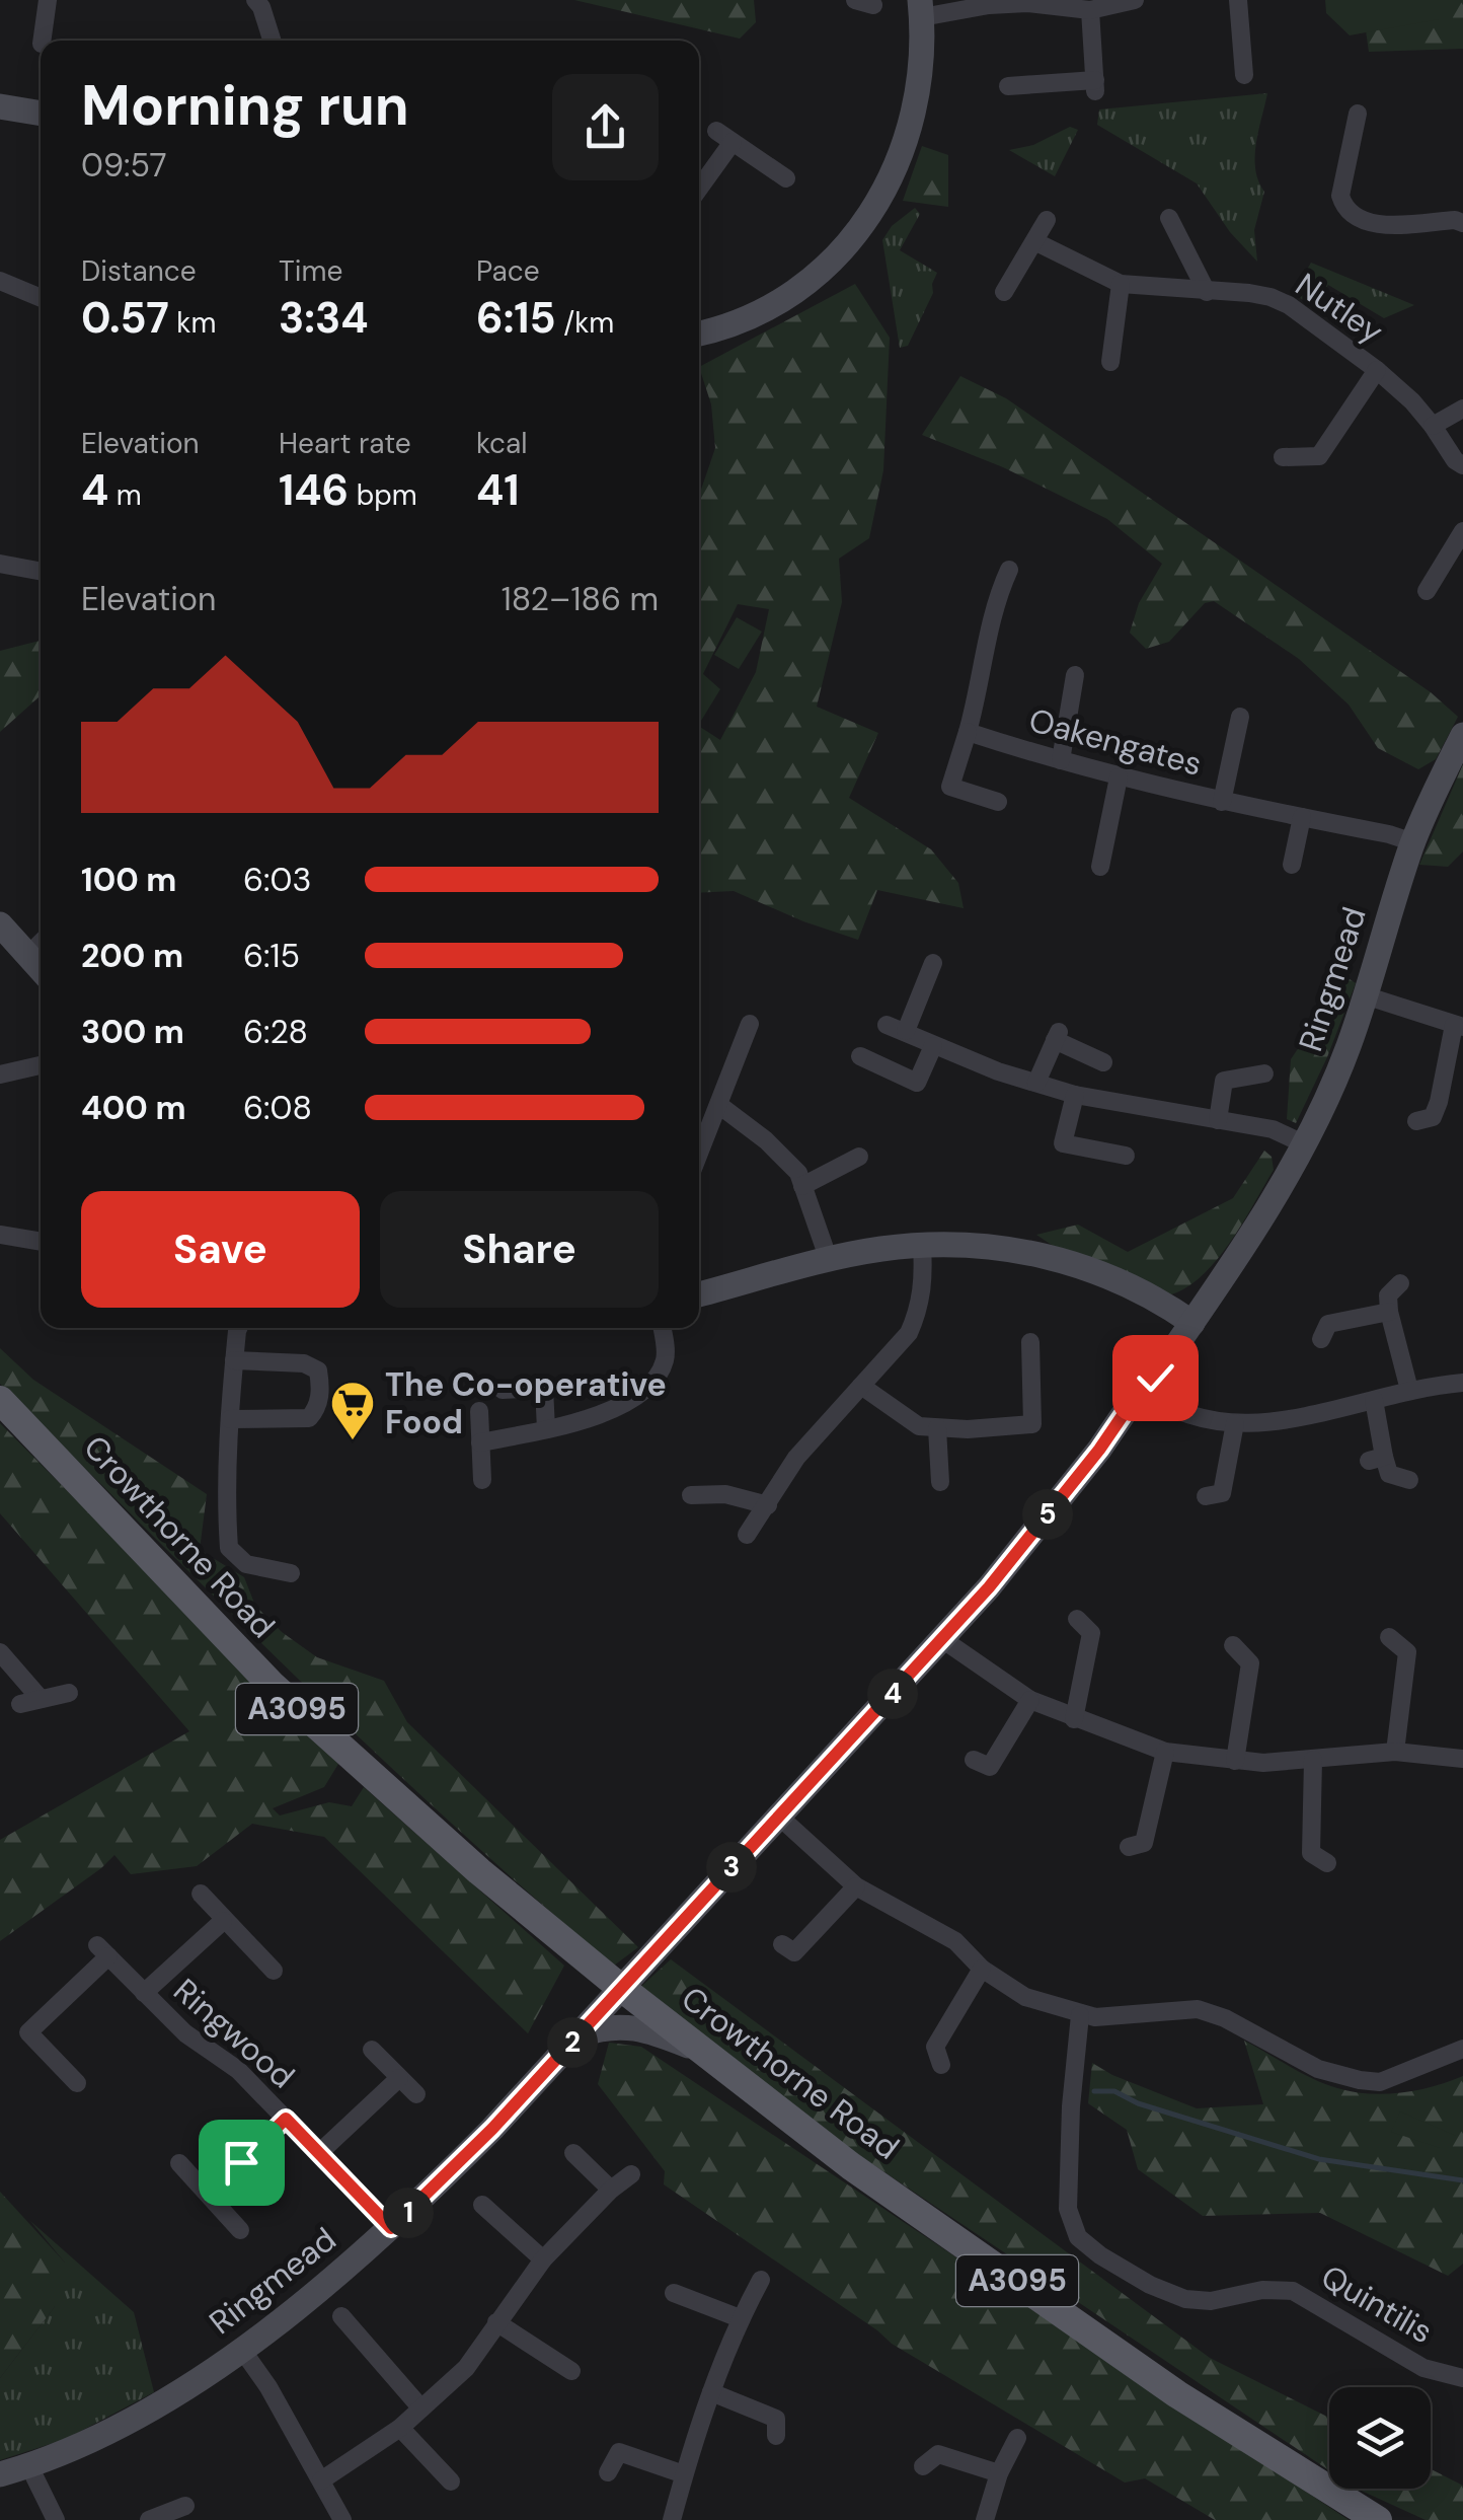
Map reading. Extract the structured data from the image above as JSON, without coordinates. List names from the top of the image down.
{
  "streets": {
    "main road": ["Crowthorne Road", "A3095"],
    "street": [
      "Nutley",
      "Oakengates",
      "Ringmead",
      "Ringwood",
      "Quintilis"
    ]
  },
  "crossings": [
    ["Oakengates", "Ringmead"],
    ["Ringmead", "Crowthorne Road"],
    ["Ringmead", "Ringwood"]
  ],
  "places": {
    "supermarket": ["The Co-operative Food"]
  },
  "page": {
    "heading": ["Morning run", "09:57"],
    "stats": [
      ["Distance", "0.57 km"],
      ["Time", "3:34"],
      ["Pace", "6:15 /km"],
      ["Elevation", "4 m"],
      ["Heart rate", "146 bpm"],
      ["kcal", "41"]
    ],
    "chart": ["Elevation", "182–186 m"],
    "list": [
      {
        "name": "100 m",
        "note": "6:03"
      },
      {
        "name": "200 m",
        "note": "6:15"
      },
      {
        "name": "300 m",
        "note": "6:28"
      },
      {
        "name": "400 m",
        "note": "6:08"
      }
    ],
    "buttons": ["Save", "Share"],
    "pins": [
      "5",
      "4",
      "3",
      "2",
      "1"
    ]
  }
}
